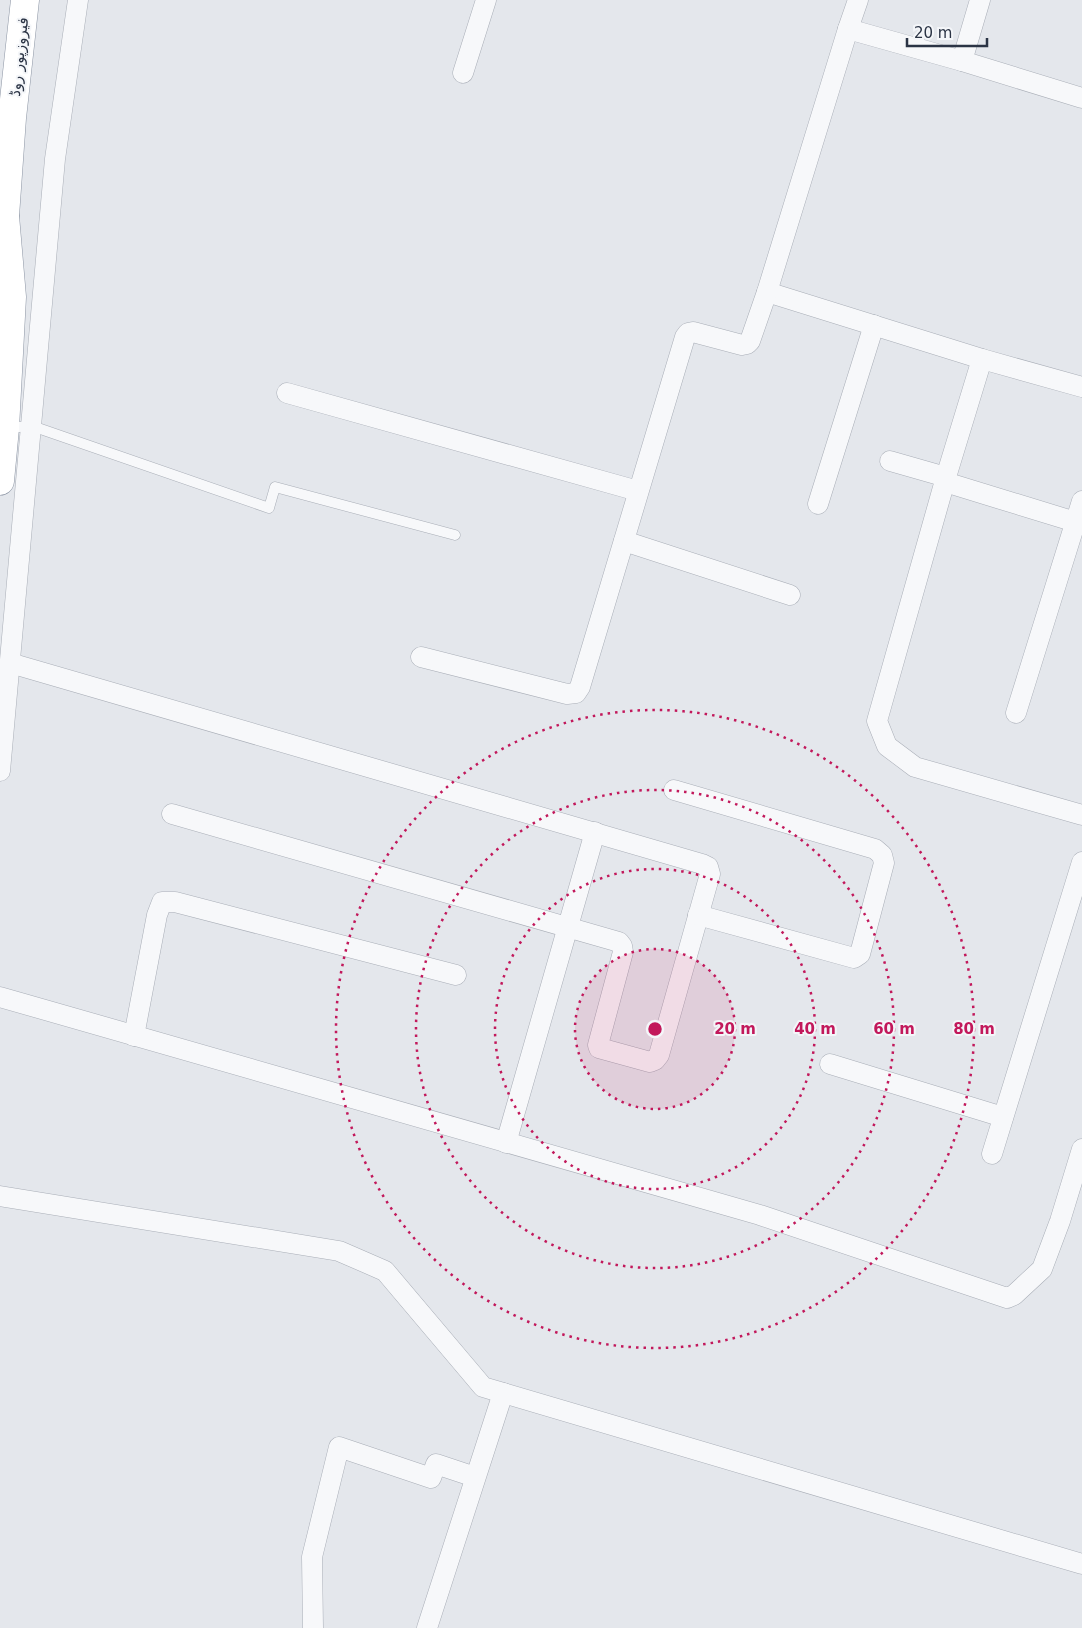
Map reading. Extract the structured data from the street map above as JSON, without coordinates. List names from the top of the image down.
{
  "streets": {
    "highway": ["فیروزپور روڈ"]
  },
  "scale_bar": "20 m",
  "rings": [
    "20 m",
    "40 m",
    "60 m",
    "80 m"
  ]
}
